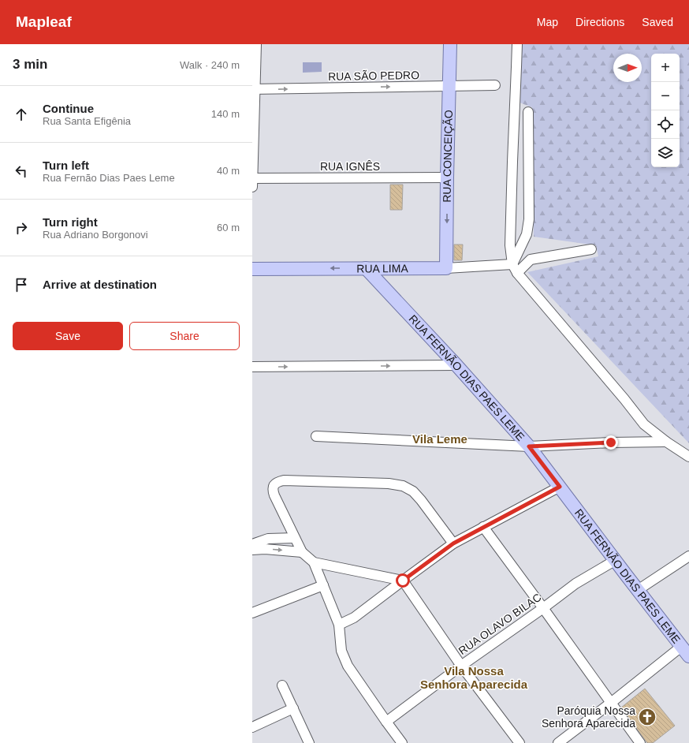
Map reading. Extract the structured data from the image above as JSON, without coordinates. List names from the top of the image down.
{
  "streets": {
    "main road": ["RUA CONCEIÇÃO", "RUA LIMA", "RUA FERNÃO DIAS PAES LEME"],
    "street": ["RUA SÃO PEDRO", "RUA IGNÊS", "RUA OLAVO BILAC"]
  },
  "crossings": [
    ["RUA SÃO PEDRO", "RUA CONCEIÇÃO"],
    ["RUA CONCEIÇÃO", "RUA IGNÊS"],
    ["RUA CONCEIÇÃO", "RUA LIMA"],
    ["RUA LIMA", "RUA FERNÃO DIAS PAES LEME"],
    ["RUA FERNÃO DIAS PAES LEME", "RUA OLAVO BILAC"]
  ],
  "one_way": ["RUA SÃO PEDRO", "RUA CONCEIÇÃO"],
  "districts": ["Vila Leme", "Vila Nossa Senhora Aparecida"],
  "places": {
    "church": ["Paróquia Nossa Senhora Aparecida"]
  },
  "north": "right",
  "page": {
    "header": "Mapleaf",
    "nav": ["Map", "Directions", "Saved"],
    "heading": ["3 min", "Walk · 240 m"],
    "map_buttons": ["+", "−"],
    "list": [
      ["Continue", "Rua Santa Efigênia", "140 m"],
      ["Turn left", "Rua Fernão Dias Paes Leme", "40 m"],
      ["Turn right", "Rua Adriano Borgonovi", "60 m"],
      "Arrive at destination"
    ],
    "buttons": ["Save", "Share"]
  }
}
